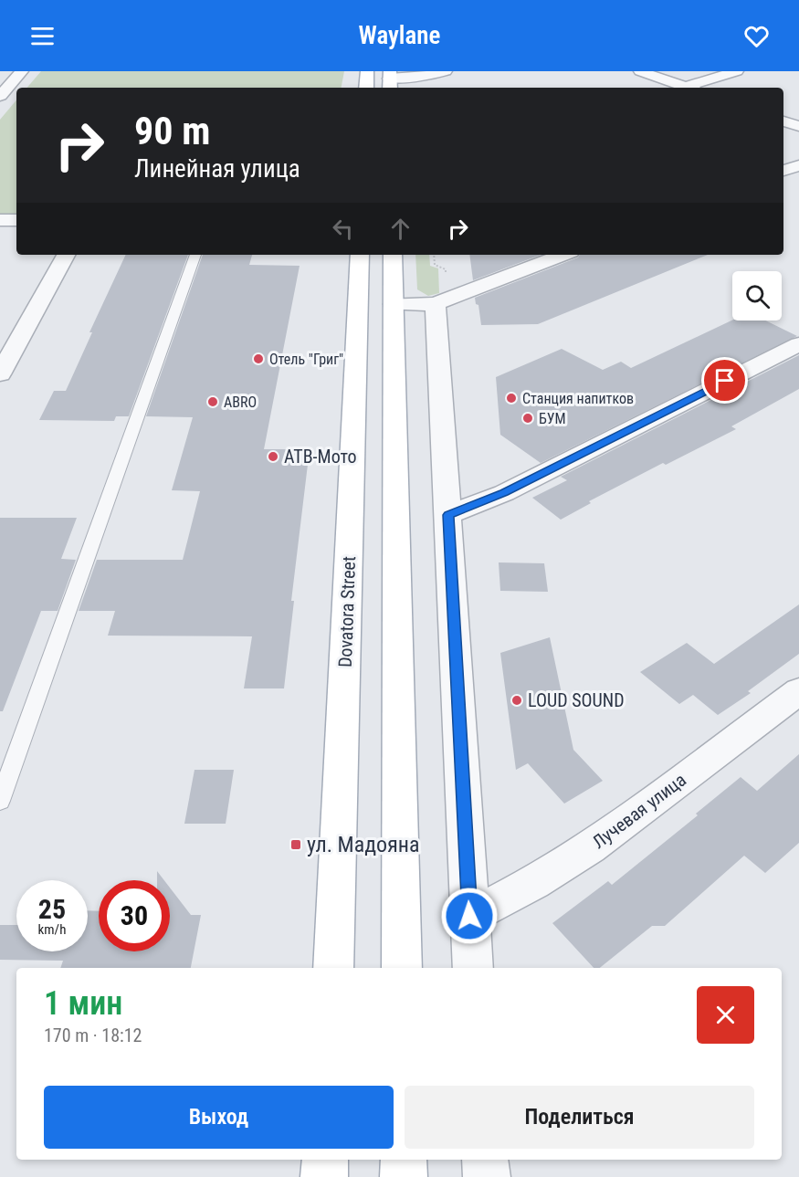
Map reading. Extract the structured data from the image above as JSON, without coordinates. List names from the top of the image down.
{
  "streets": {
    "main road": ["Dovatora Street"],
    "street": ["Лучевая улица"]
  },
  "places": {
    "other": [
      "Отель \"Григ\"",
      "Станция напитков",
      "ABRO",
      "БУМ",
      "АТВ-Мото",
      "LOUD SOUND"
    ],
    "transit": ["ул. Мадояна"]
  },
  "page": {
    "header": "Waylane",
    "turn": ["90 m", "Линейная улица"],
    "speed": "25 km/h",
    "limit": "30",
    "heading": ["1 мин", "170 m · 18:12"],
    "buttons": ["Выход", "Поделиться"]
  }
}
